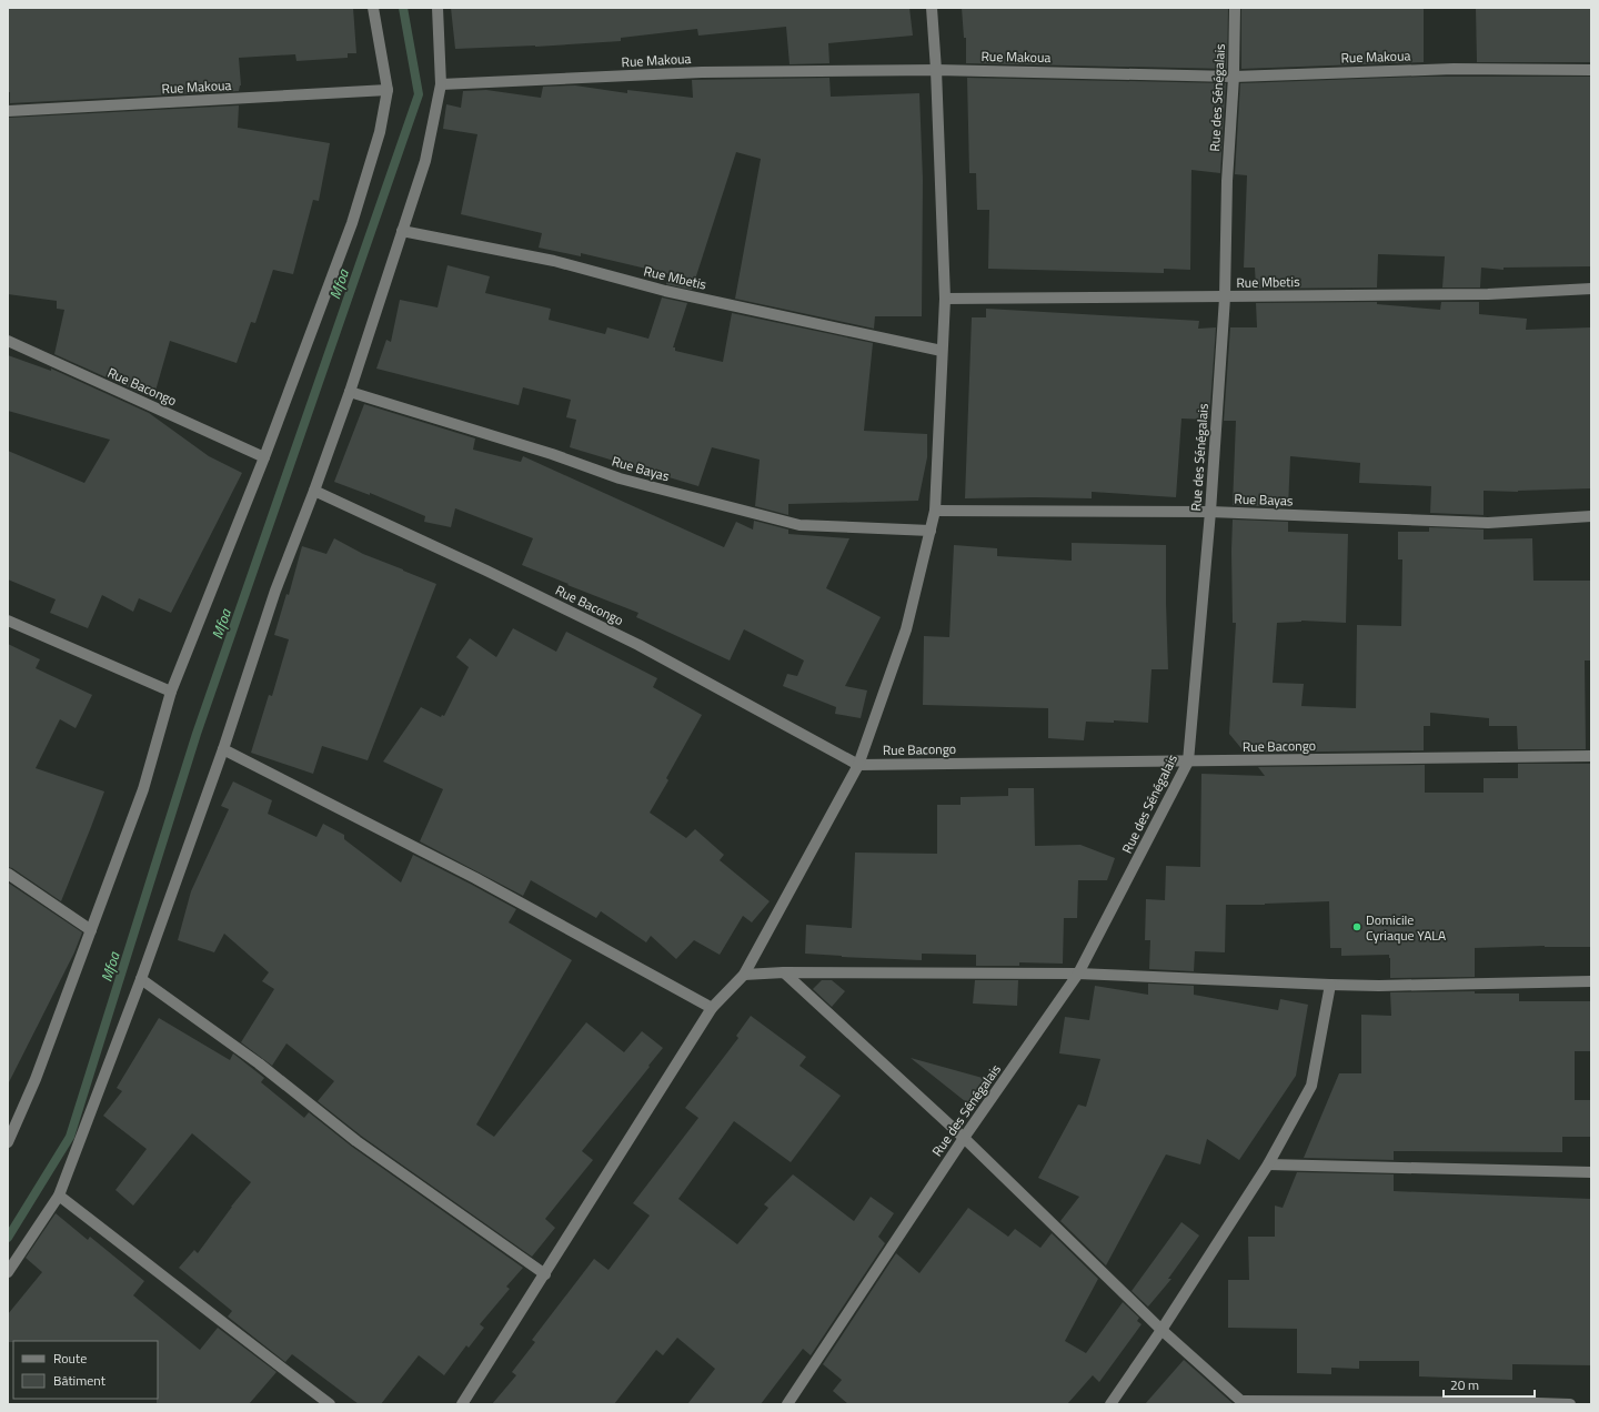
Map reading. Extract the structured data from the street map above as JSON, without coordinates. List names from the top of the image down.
{
  "streets": {
    "street": [
      "Rue Makoua",
      "Rue des Sénégalais",
      "Rue Mbetis",
      "Rue Bacongo",
      "Rue Bayas"
    ]
  },
  "crossings": [
    ["Rue Makoua", "Rue des Sénégalais"],
    ["Rue des Sénégalais", "Rue Mbetis"],
    ["Rue des Sénégalais", "Rue Bacongo"],
    ["Rue des Sénégalais", "Rue Bayas"]
  ],
  "water": ["Mfoa"],
  "places": ["Domicile Cyriaque YALA"],
  "legend": ["Route", "Bâtiment"],
  "scale_bar": "20 m"
}
